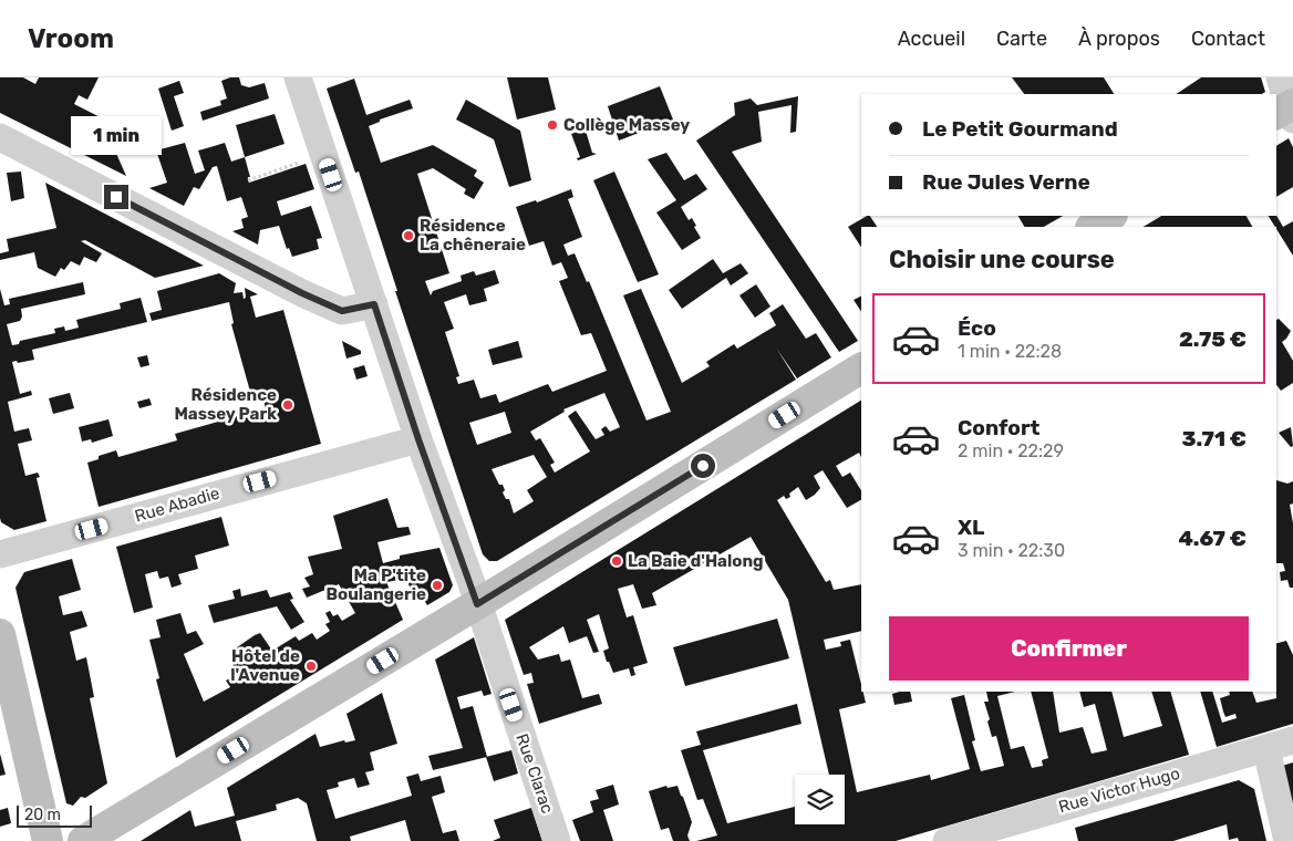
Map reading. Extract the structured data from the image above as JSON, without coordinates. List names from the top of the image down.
{
  "streets": {
    "street": ["Rue Abadie", "Rue Clarac", "Rue Victor Hugo"]
  },
  "crossings": [
    ["Rue Abadie", "Rue Clarac"]
  ],
  "places": [
    "Collège Massey",
    "Résidence La chêneraie",
    "Résidence Massey Park",
    "La Baie d'Halong",
    "Ma P'tite Boulangerie",
    "Hôtel de l'Avenue"
  ],
  "scale_bar": "20 m",
  "page": {
    "header": "Vroom",
    "nav": [
      "Accueil",
      "Carte",
      "À propos",
      "Contact"
    ],
    "banner": ["Le Petit Gourmand", "Rue Jules Verne"],
    "bubble": "1 min",
    "heading": "Choisir une course",
    "list": [
      {
        "name": "Éco",
        "note": "1 min · 22:28",
        "value": "2.75 €"
      },
      {
        "name": "Confort",
        "note": "2 min · 22:29",
        "value": "3.71 €"
      },
      {
        "name": "XL",
        "note": "3 min · 22:30",
        "value": "4.67 €"
      }
    ],
    "buttons": "Confirmer",
    "scale": "20 m"
  }
}
